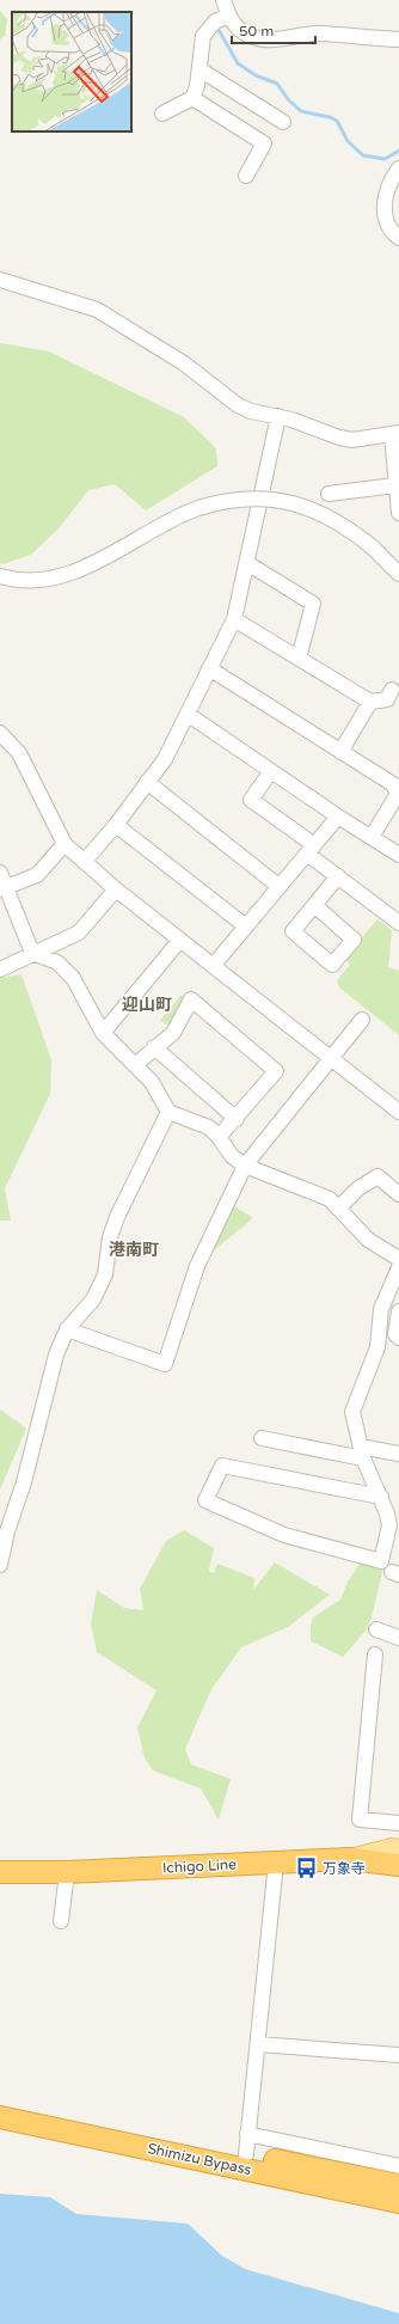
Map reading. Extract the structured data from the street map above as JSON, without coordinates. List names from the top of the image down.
{
  "streets": {
    "highway": ["Ichigo Line", "Shimizu Bypass"]
  },
  "districts": ["迎山町", "港南町"],
  "places": {
    "bus stop": ["万象寺"]
  },
  "scale_bar": "50 m"
}
